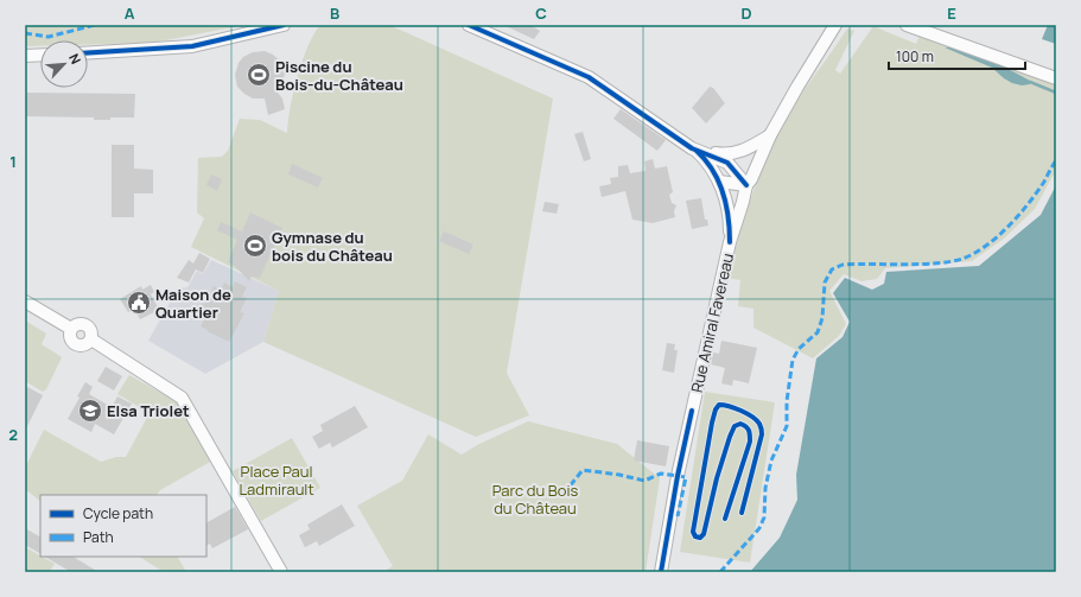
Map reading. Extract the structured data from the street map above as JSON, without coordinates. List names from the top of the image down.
{
  "streets": {
    "street": ["Rue Amiral Favereau"]
  },
  "parks": ["Place Paul Ladmirault", "Parc du Bois du Château"],
  "places": {
    "sports": ["Piscine du Bois-du-Château", "Gymnase du bois du Château"],
    "public building": ["Maison de Quartier"],
    "school or university": ["Elsa Triolet"]
  },
  "legend": ["Cycle path", "Path"],
  "scale_bar": "100 m",
  "north": "top right",
  "grid": {
    "columns": [
      "A",
      "B",
      "C",
      "D",
      "E"
    ],
    "rows": ["1", "2"]
  }
}
